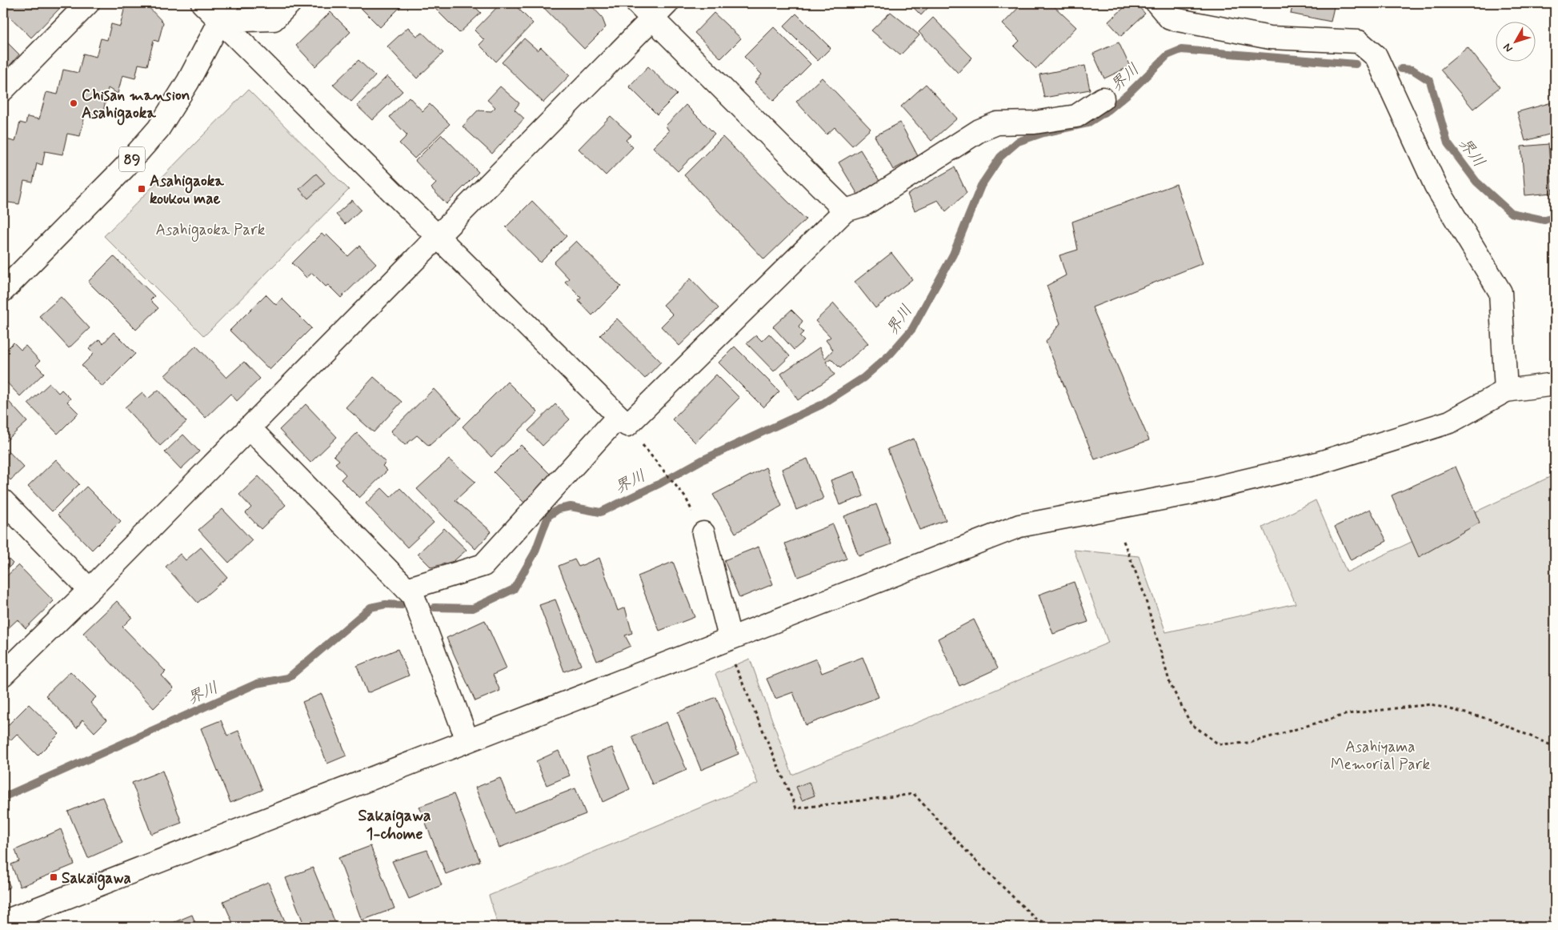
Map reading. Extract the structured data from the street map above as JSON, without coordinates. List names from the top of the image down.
{
  "streets": {
    "street": ["89"]
  },
  "districts": ["Sakaigawa 1-chome"],
  "water": ["界川"],
  "parks": ["Asahigaoka Park", "Asahiyama Memorial Park"],
  "places": {
    "other": ["Chisan mansion Asahigaoka"],
    "transit": ["Asahigaoka koukou mae", "Sakaigawa"]
  },
  "north": "bottom left"
}
